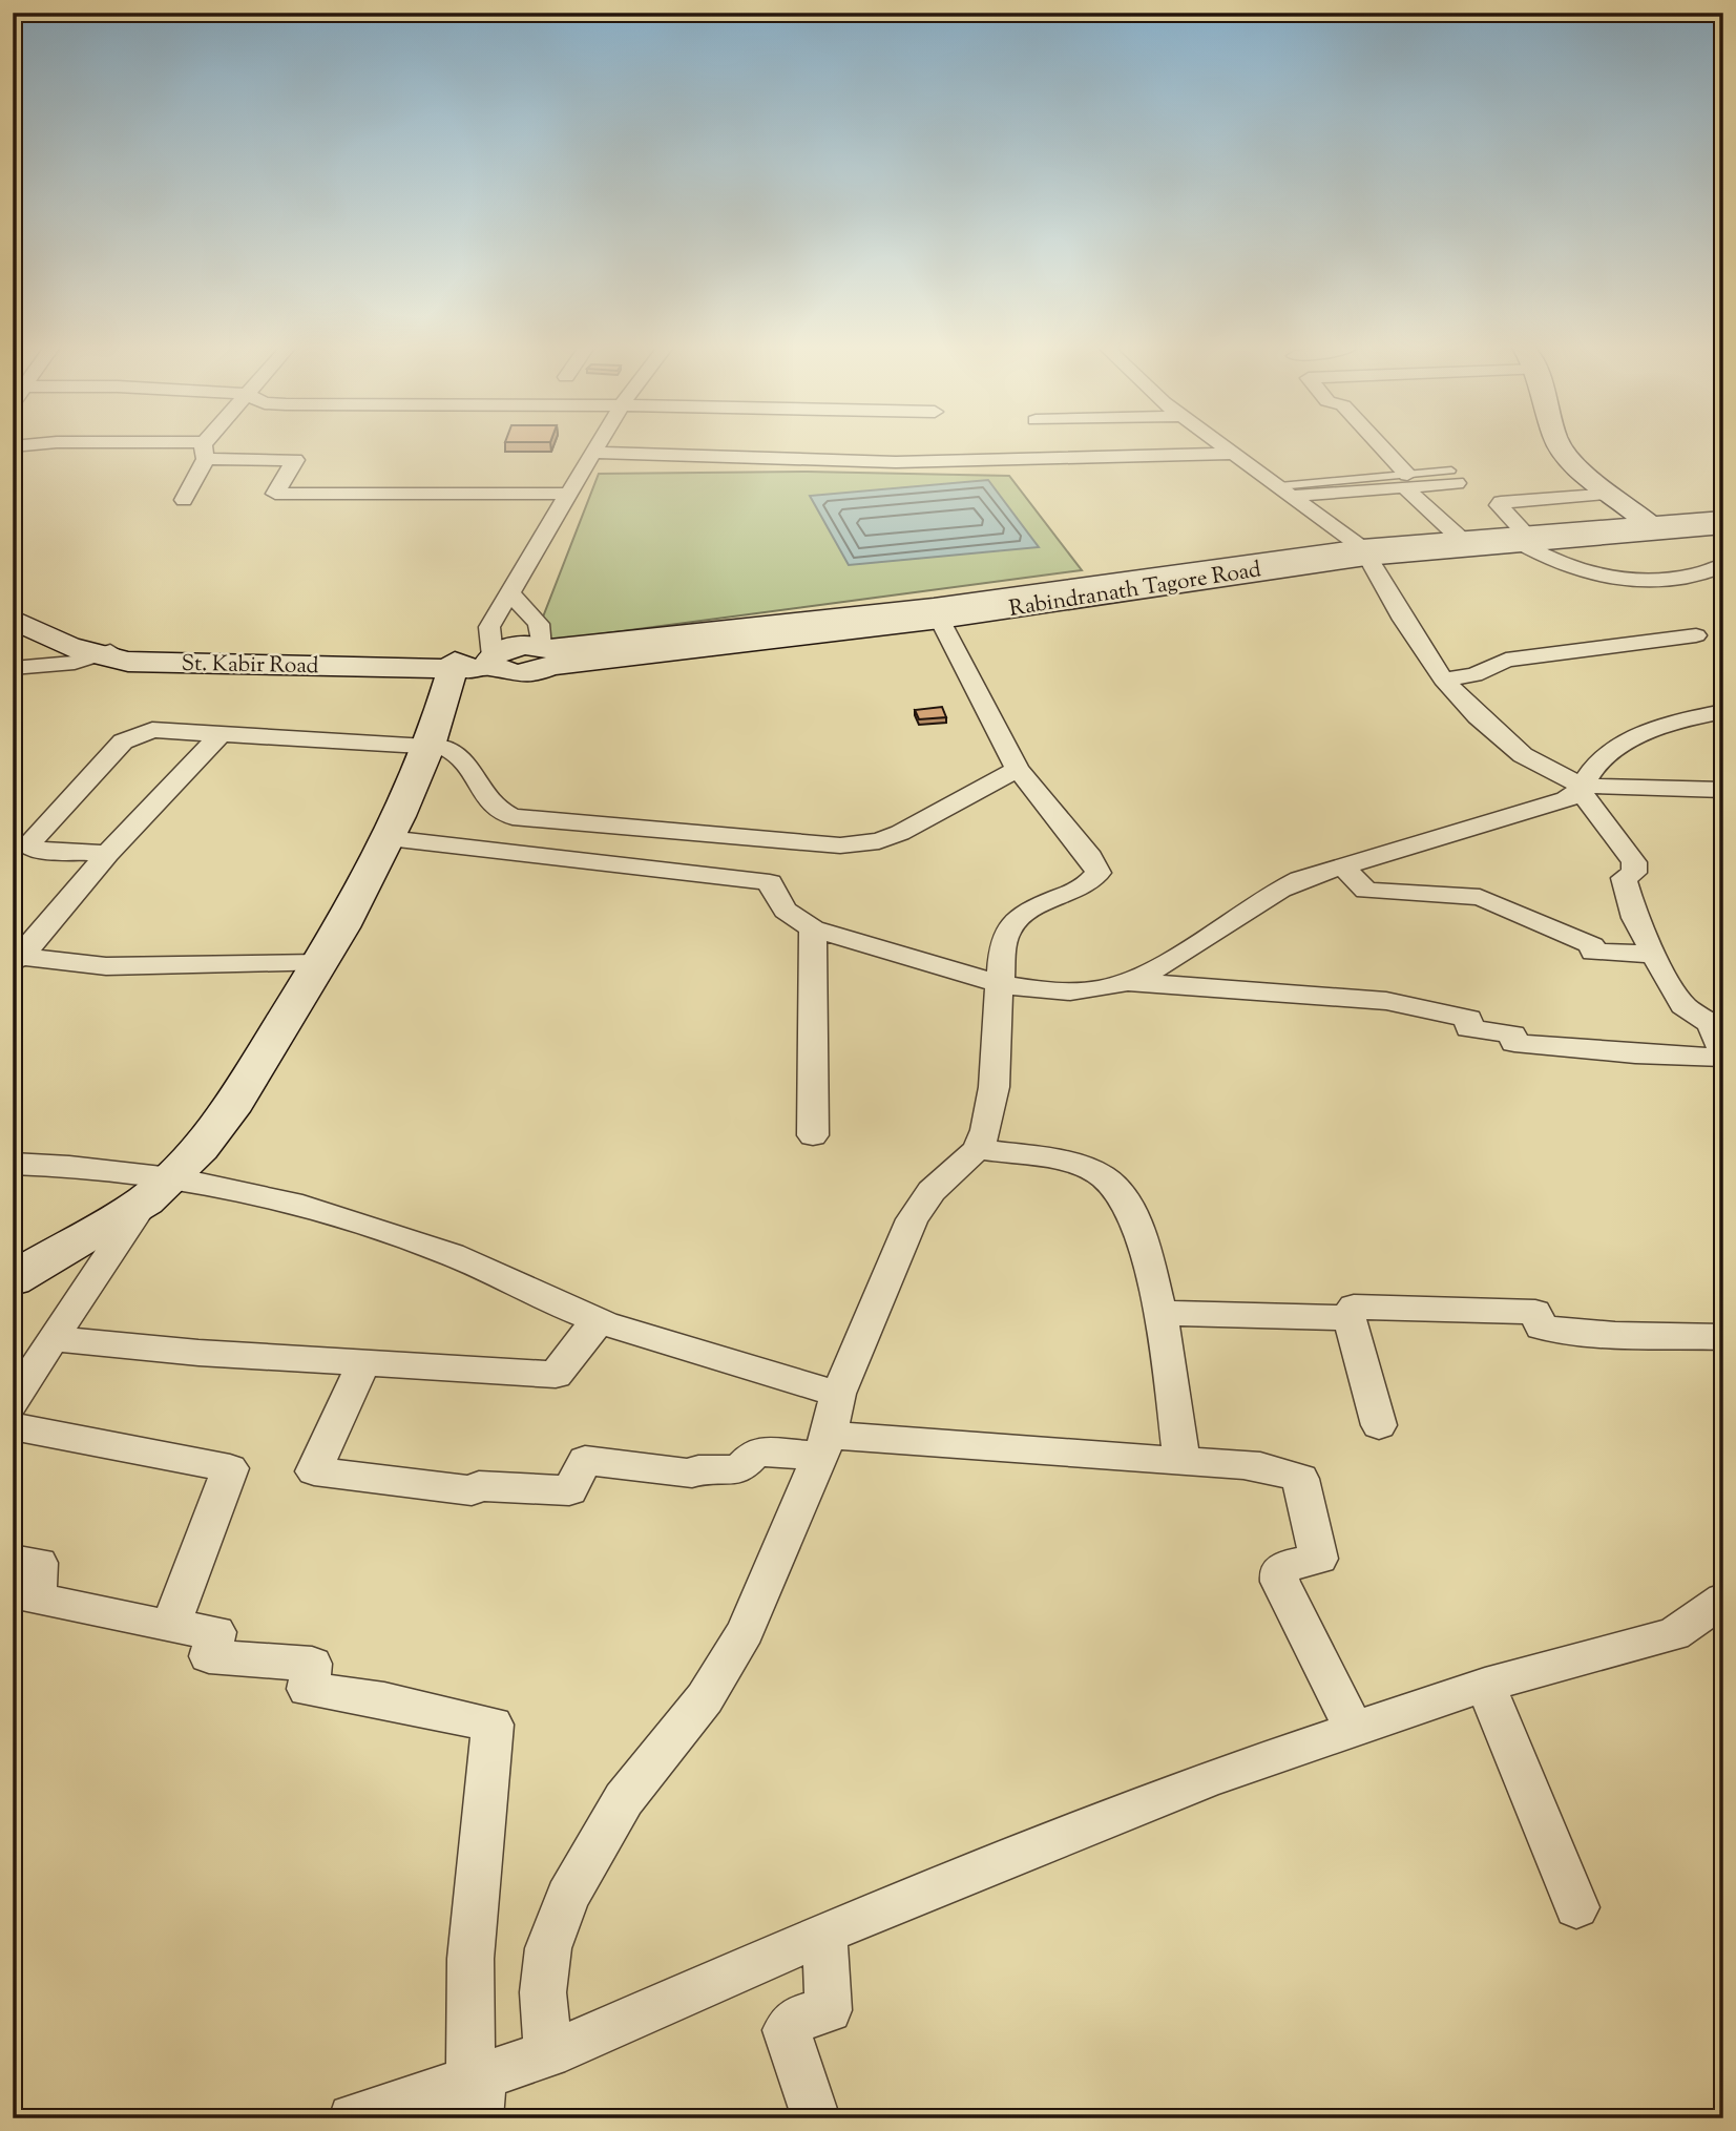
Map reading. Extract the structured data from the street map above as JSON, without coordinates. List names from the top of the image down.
{
  "streets": {
    "main road": ["Rabindranath Tagore Road", "St. Kabir Road"]
  },
  "crossings": [
    ["Rabindranath Tagore Road", "St. Kabir Road"]
  ]
}
